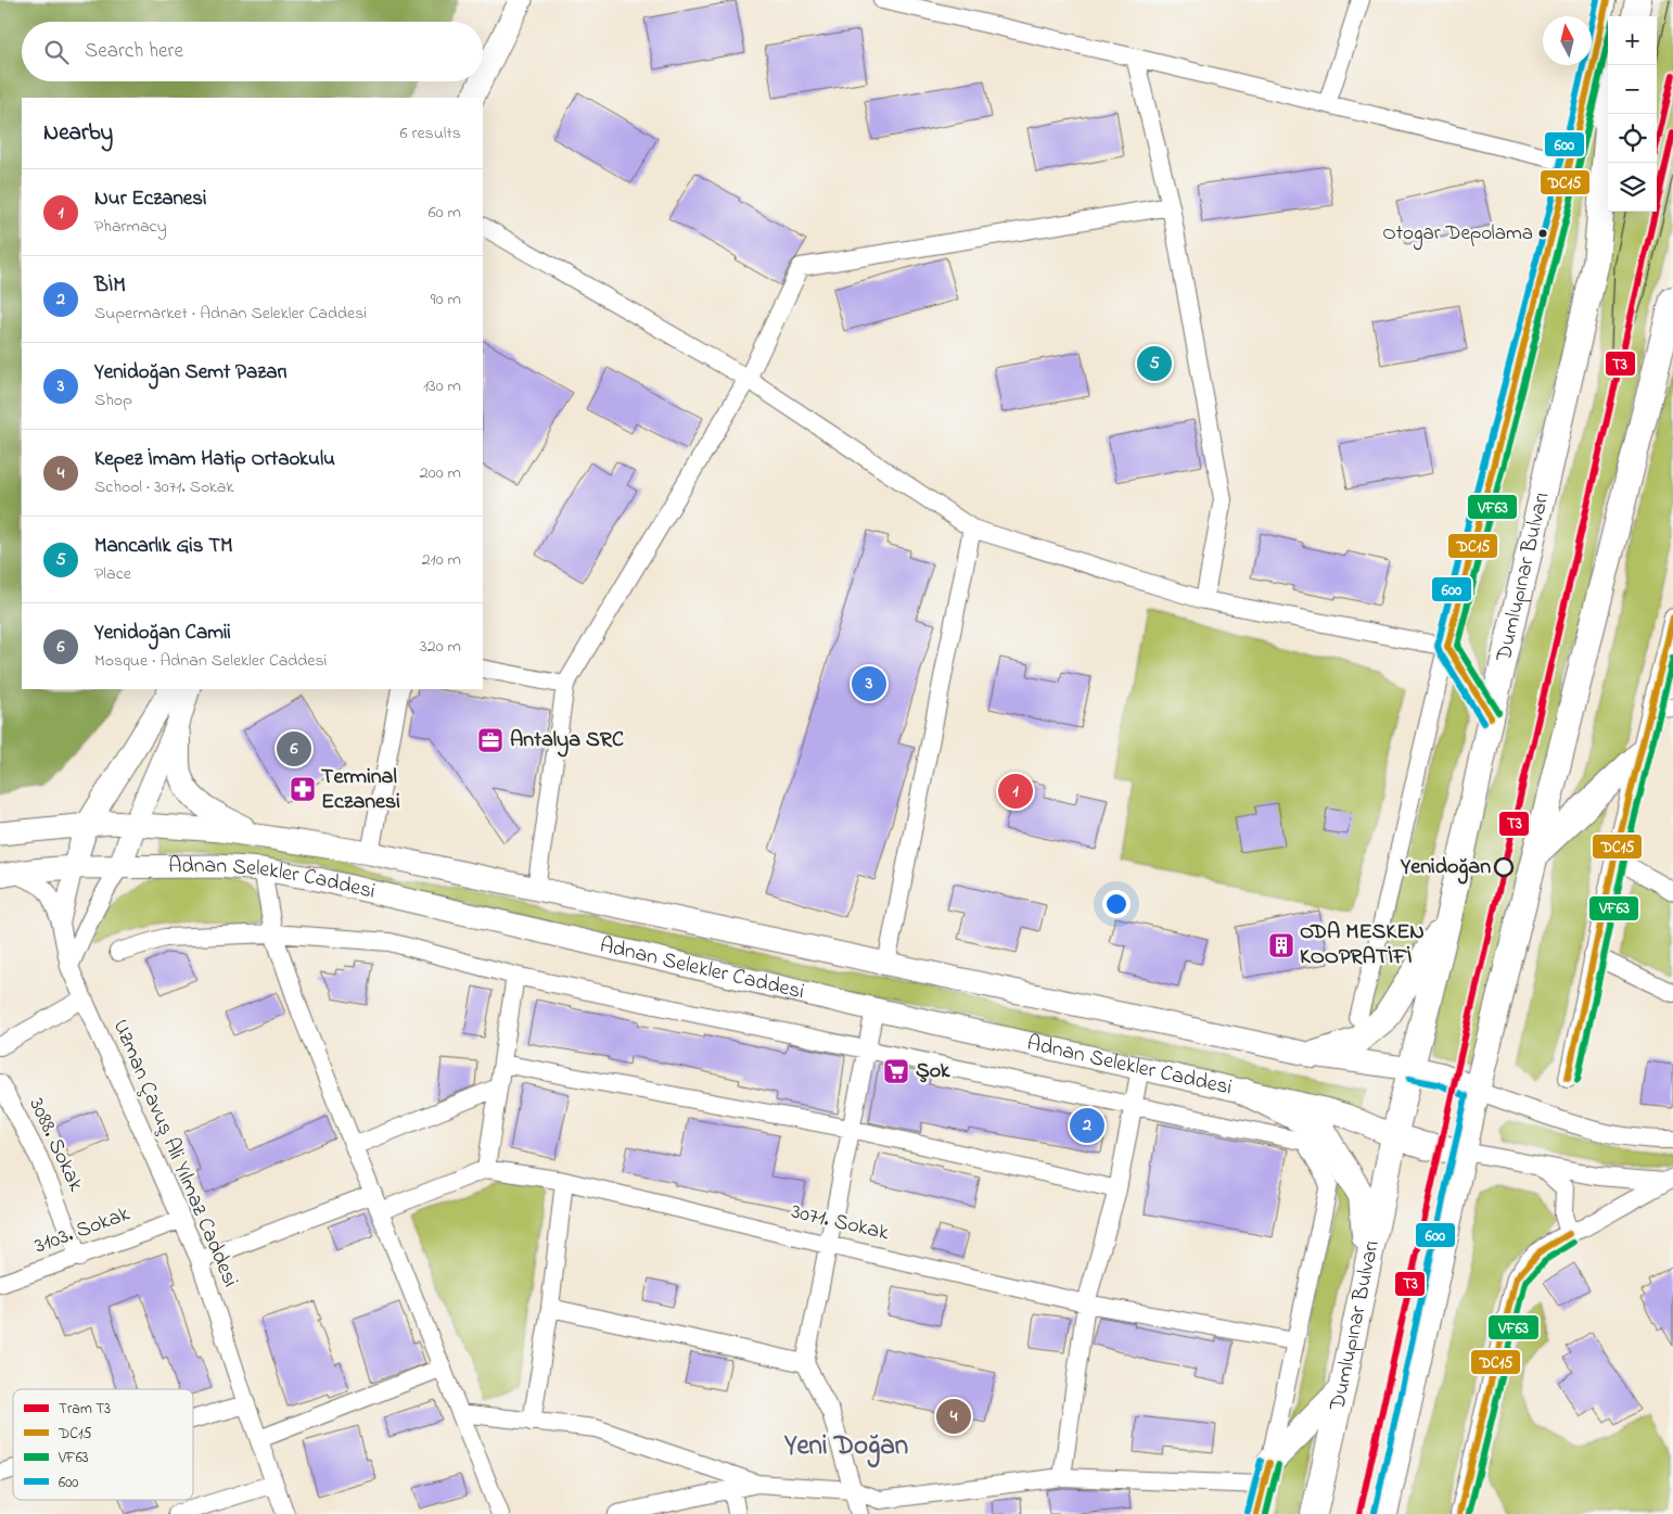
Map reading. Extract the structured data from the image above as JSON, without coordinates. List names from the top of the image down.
{
  "streets": {
    "highway": ["Dumlupınar Bulvarı"],
    "main road": ["Adnan Selekler Caddesi"],
    "street": [
      "3088. Sokak",
      "Uzman Çavuş Ali Yılmaz Caddesi",
      "3071. Sokak",
      "3103. Sokak"
    ]
  },
  "crossings": [
    ["Dumlupınar Bulvarı", "Adnan Selekler Caddesi"],
    ["Adnan Selekler Caddesi", "Uzman Çavuş Ali Yılmaz Caddesi"],
    ["3088. Sokak", "3103. Sokak"],
    ["Uzman Çavuş Ali Yılmaz Caddesi", "3103. Sokak"]
  ],
  "districts": ["Yeni Doğan"],
  "places": {
    "other": ["Otogar Depolama", "Yenidoğan"],
    "office": ["Antalya SRC"],
    "pharmacy": ["Terminal Eczanesi"],
    "building": ["ODA MESKEN KOOPRATİFİ"],
    "supermarket": ["Şok"]
  },
  "lines": [
    "transit line DC15",
    "transit line 600",
    "transit line VF63",
    "tram line T3"
  ],
  "legend": [
    "Tram T3",
    "DC15",
    "VF63",
    "600"
  ],
  "north": "top",
  "page": {
    "map_buttons": ["+", "−"],
    "search": "Search here",
    "heading": ["Nearby", "6 results"],
    "list": [
      {
        "mark": "1",
        "name": "Nur Eczanesi",
        "note": "Pharmacy",
        "value": "60 m"
      },
      {
        "mark": "2",
        "name": "BİM",
        "note": "Supermarket · Adnan Selekler Caddesi",
        "value": "90 m"
      },
      {
        "mark": "3",
        "name": "Yenidoğan Semt Pazarı",
        "note": "Shop",
        "value": "130 m"
      },
      {
        "mark": "4",
        "name": "Kepez İmam Hatip Ortaokulu",
        "note": "School · 3071. Sokak",
        "value": "200 m"
      },
      {
        "mark": "5",
        "name": "Mancarlık Gis TM",
        "note": "Place",
        "value": "210 m"
      },
      {
        "mark": "6",
        "name": "Yenidoğan Camii",
        "note": "Mosque · Adnan Selekler Caddesi",
        "value": "320 m"
      }
    ],
    "pins": [
      "5",
      "3",
      "6",
      "1",
      "2",
      "4"
    ]
  }
}
